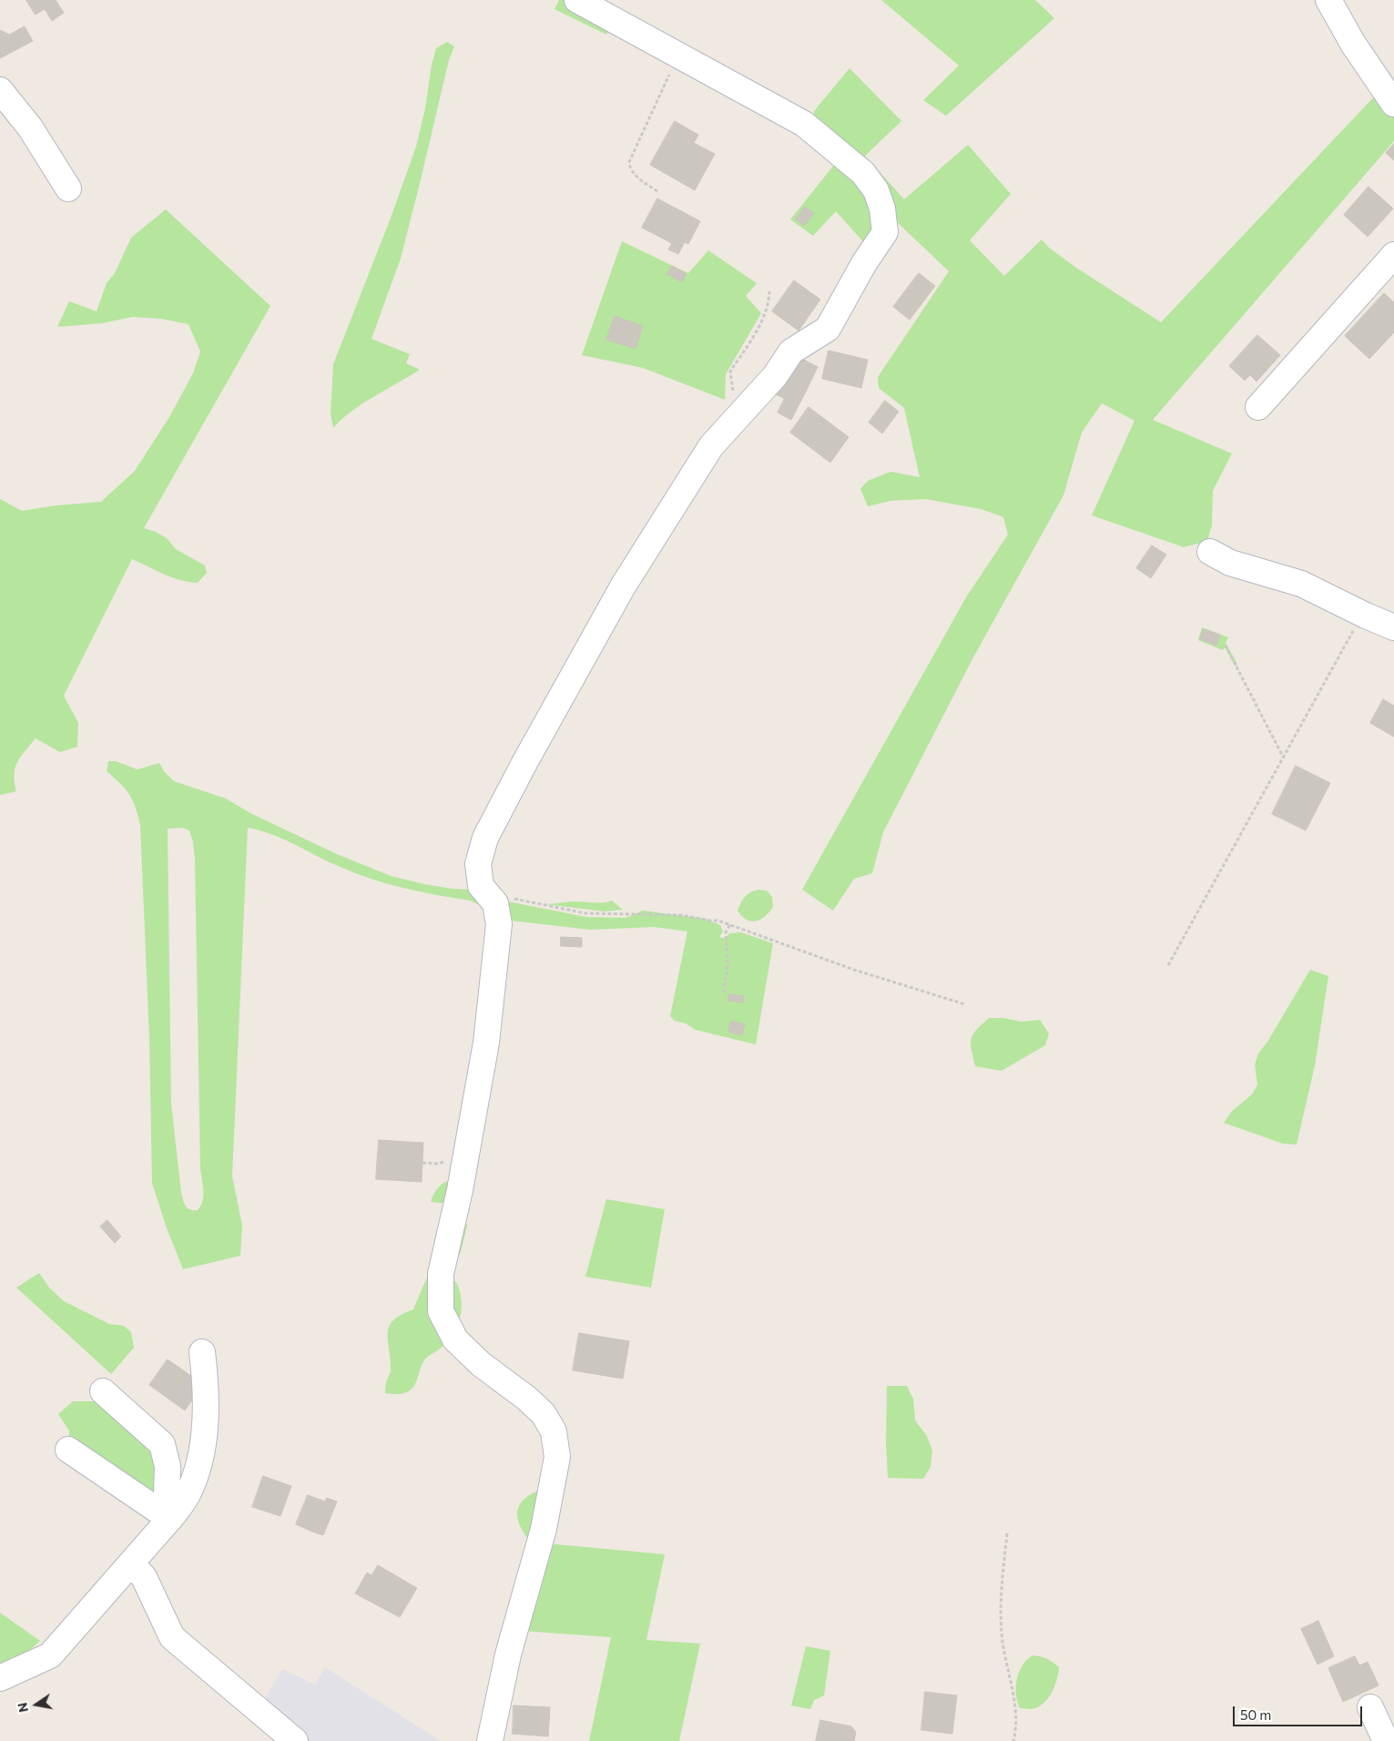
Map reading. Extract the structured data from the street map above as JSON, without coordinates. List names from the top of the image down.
{
  "scale_bar": "50 m",
  "north": "left"
}
